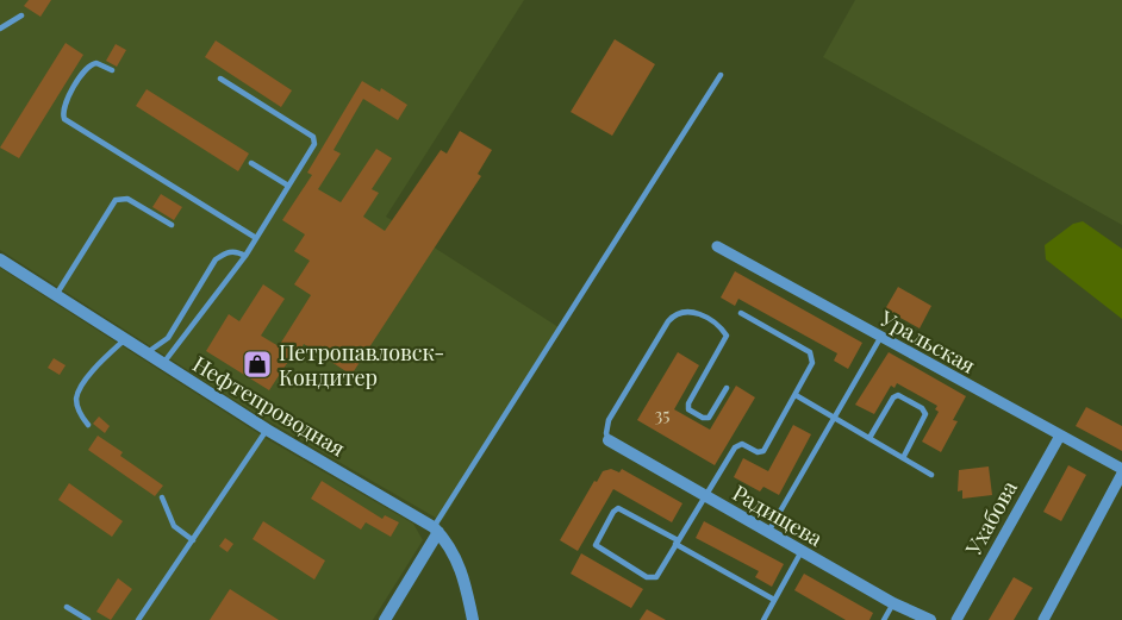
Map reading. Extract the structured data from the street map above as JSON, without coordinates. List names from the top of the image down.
{
  "streets": {
    "street": [
      "Уральская",
      "Нефтепроводная",
      "Радищева",
      "Ухабова"
    ]
  },
  "crossings": [
    ["Уральская", "Ухабова"]
  ],
  "places": {
    "shop": ["Петропавловск- Кондитер"]
  },
  "house_numbers": ["35"]
}
